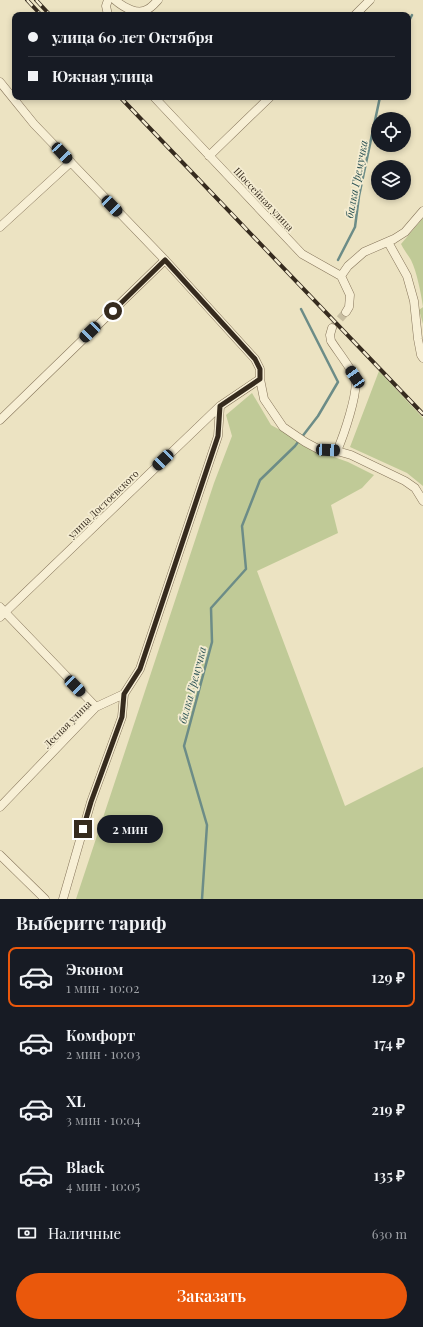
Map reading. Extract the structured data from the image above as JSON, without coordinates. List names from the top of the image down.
{
  "streets": {
    "street": ["Шоссейная улица", "улица Достоевского", "Лесная улица"]
  },
  "water": ["балка Гремучка"],
  "page": {
    "banner": ["улица 60 лет Октября", "Южная улица"],
    "bubble": "2 мин",
    "heading": "Выберите тариф",
    "list": [
      {
        "name": "Эконом",
        "note": "1 мин · 10:02",
        "value": "129 ₽"
      },
      {
        "name": "Комфорт",
        "note": "2 мин · 10:03",
        "value": "174 ₽"
      },
      {
        "name": "XL",
        "note": "3 мин · 10:04",
        "value": "219 ₽"
      },
      {
        "name": "Black",
        "note": "4 мин · 10:05",
        "value": "135 ₽"
      }
    ],
    "pay": ["Наличные", "630 m"],
    "buttons": "Заказать"
  }
}
